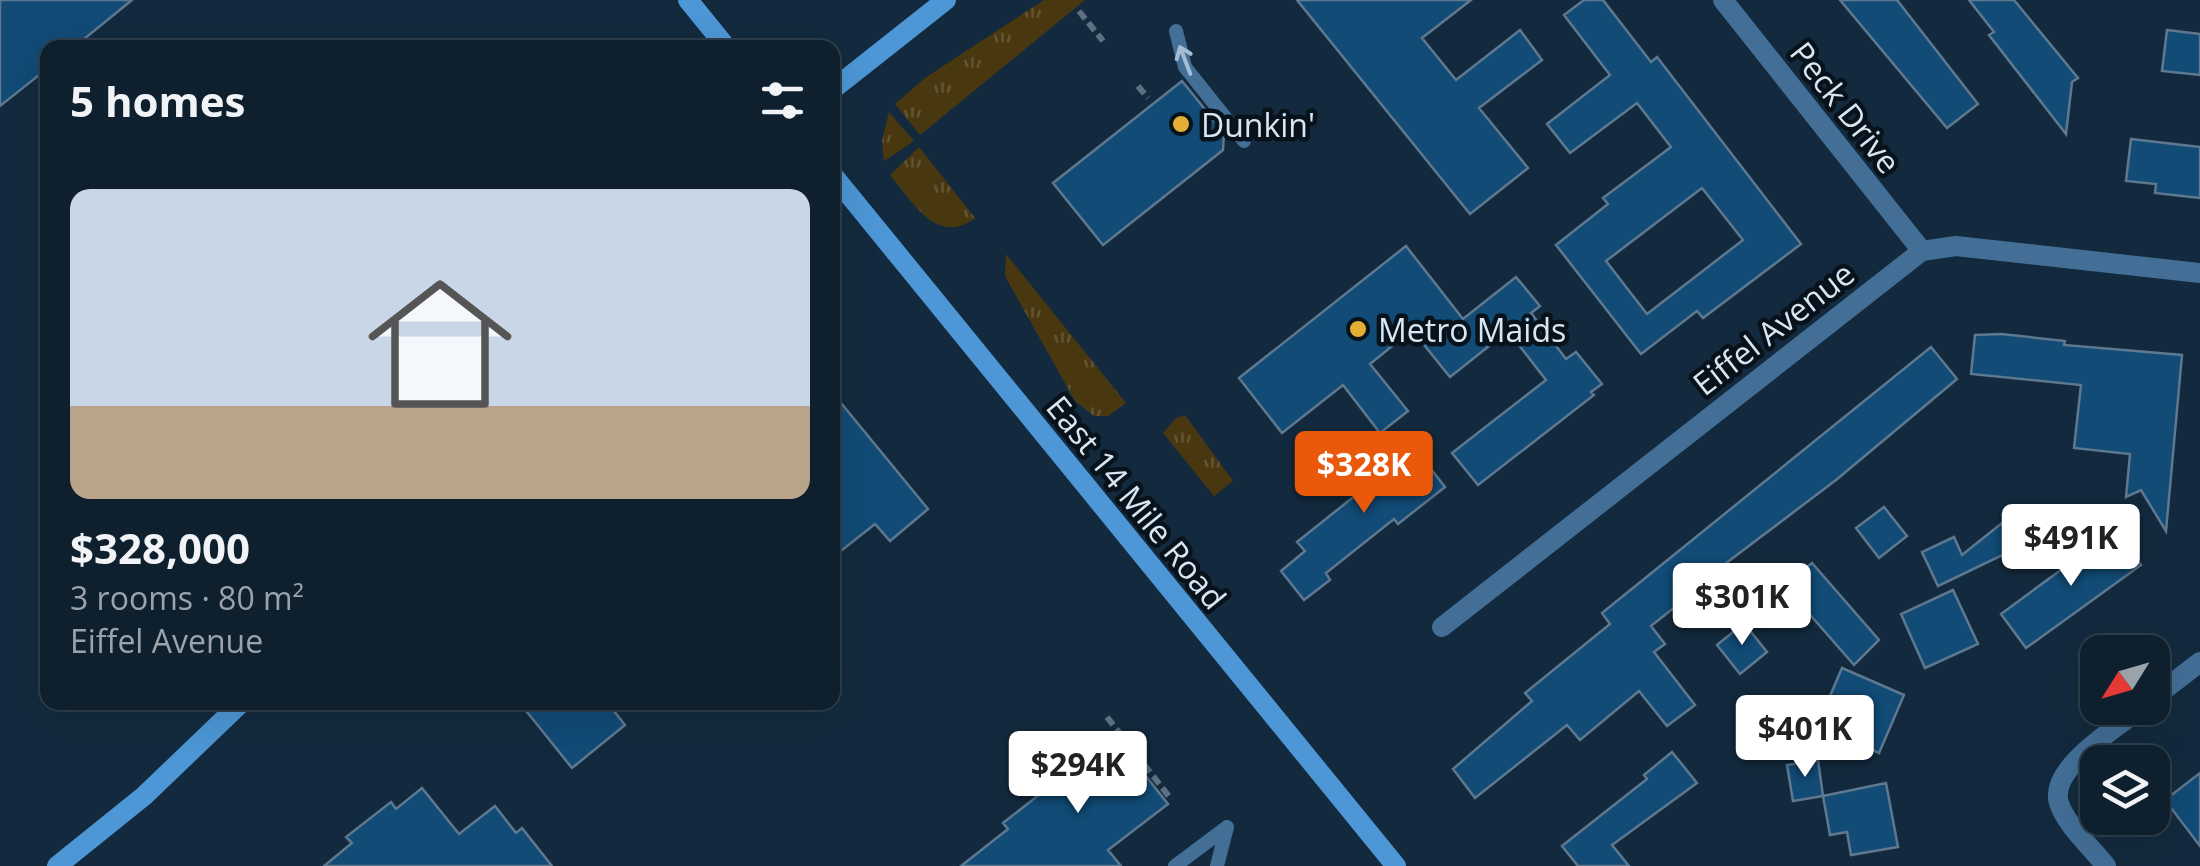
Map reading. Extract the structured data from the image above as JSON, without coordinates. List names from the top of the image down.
{
  "streets": {
    "main road": ["East 14 Mile Road"],
    "street": ["Peck Drive", "Eiffel Avenue"]
  },
  "crossings": [
    ["Peck Drive", "Eiffel Avenue"]
  ],
  "places": ["Dunkin'", "Metro Maids"],
  "north": "bottom left",
  "page": {
    "heading": "5 homes",
    "list": [
      {
        "name": "$328,000",
        "note": "3 rooms · 80 m² · Eiffel Avenue"
      }
    ],
    "price": [
      "$328K",
      "$491K",
      "$301K",
      "$401K",
      "$294K"
    ]
  }
}
